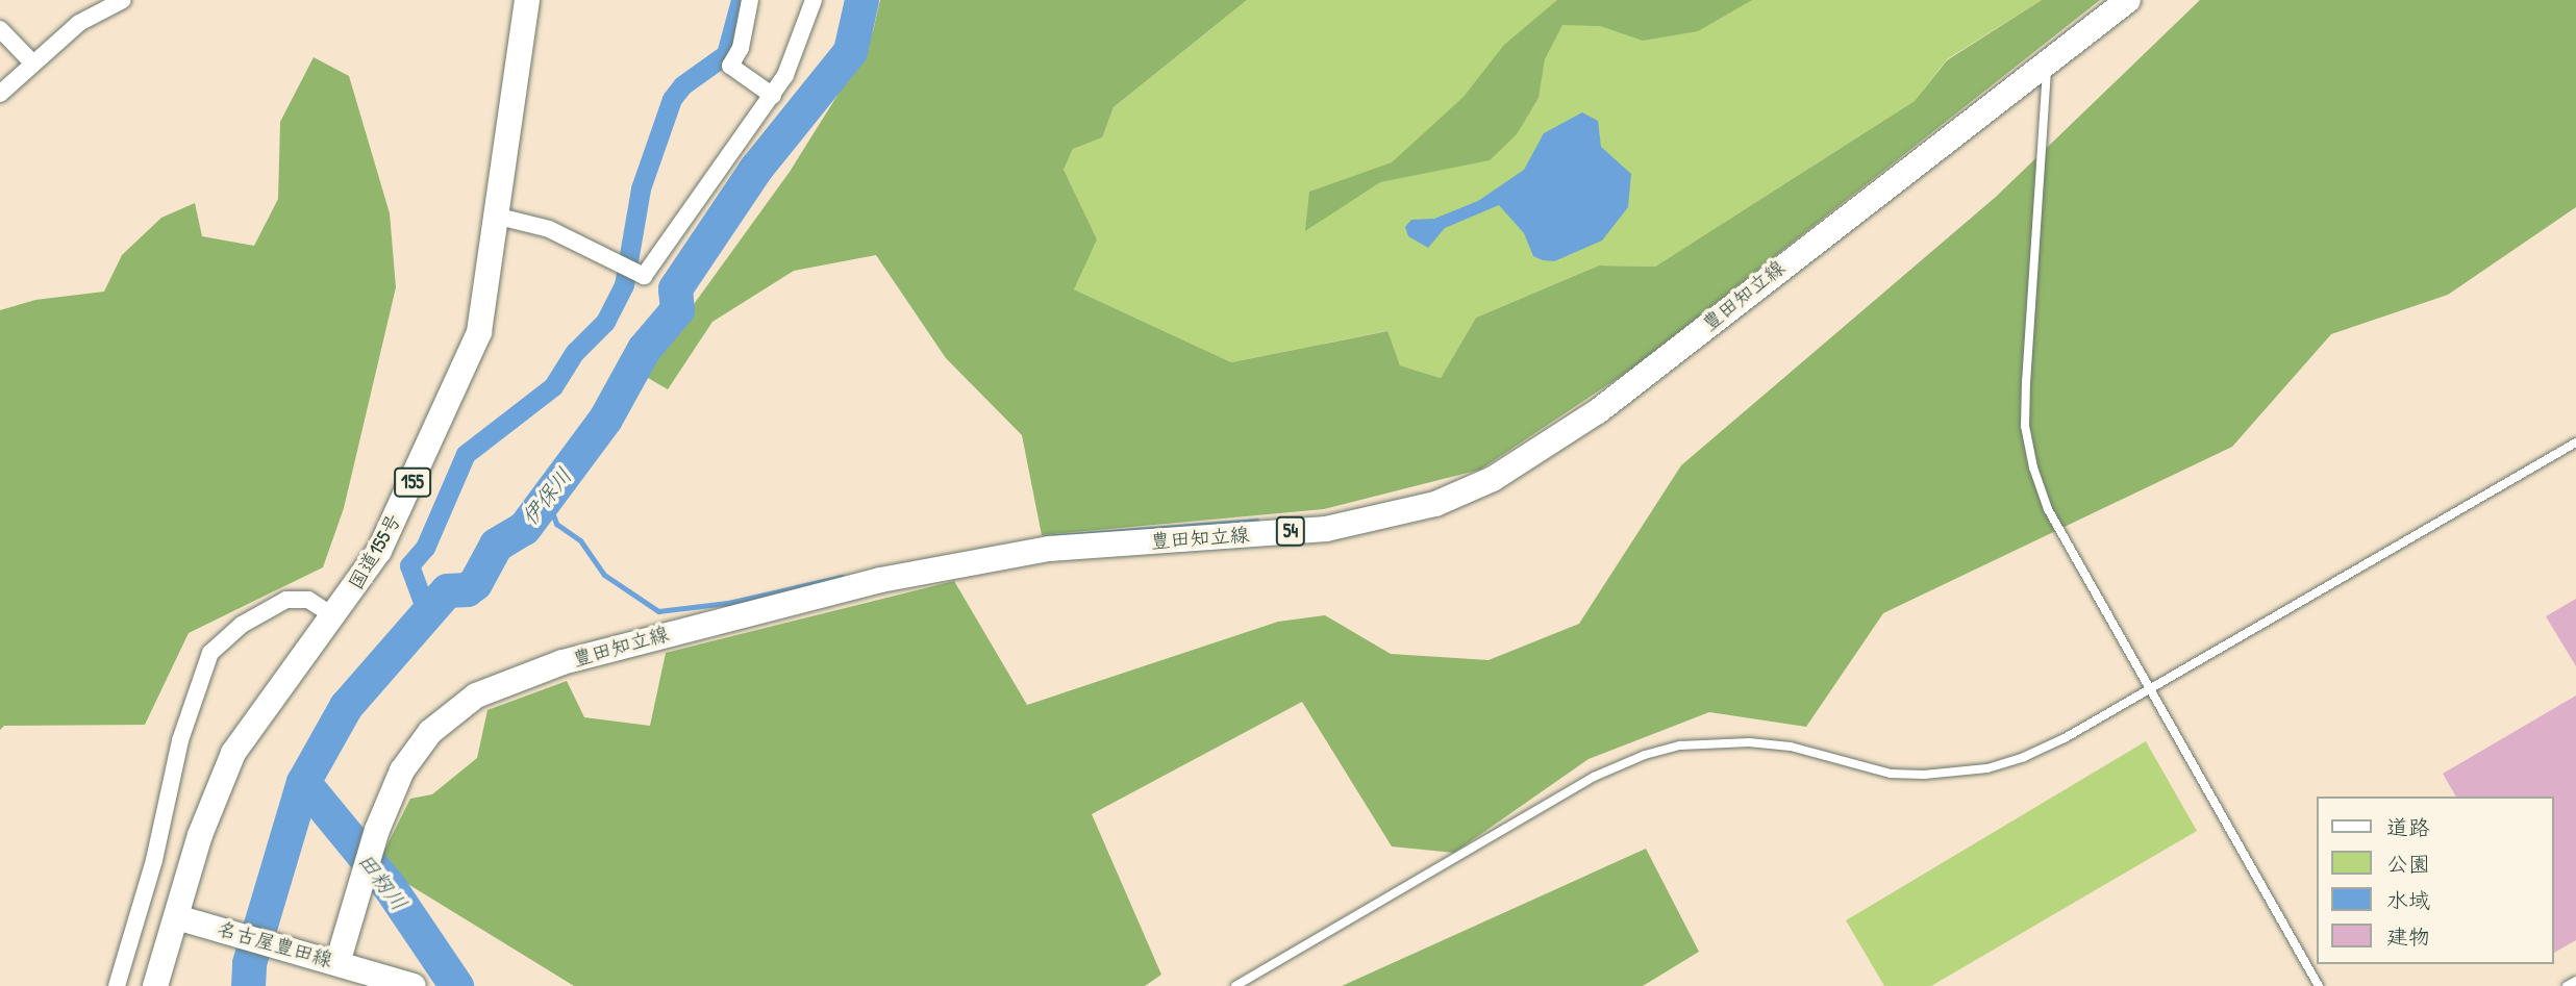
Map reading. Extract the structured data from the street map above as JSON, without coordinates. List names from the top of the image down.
{
  "streets": {
    "main road": [
      "豊田知立線",
      "155",
      "54",
      "国道155号",
      "名古屋豊田線"
    ]
  },
  "crossings": [
    ["豊田知立線", "名古屋豊田線"],
    ["国道155号", "名古屋豊田線"]
  ],
  "water": ["伊保川", "田籾川"],
  "legend": [
    "道路",
    "公園",
    "水域",
    "建物"
  ]
}
